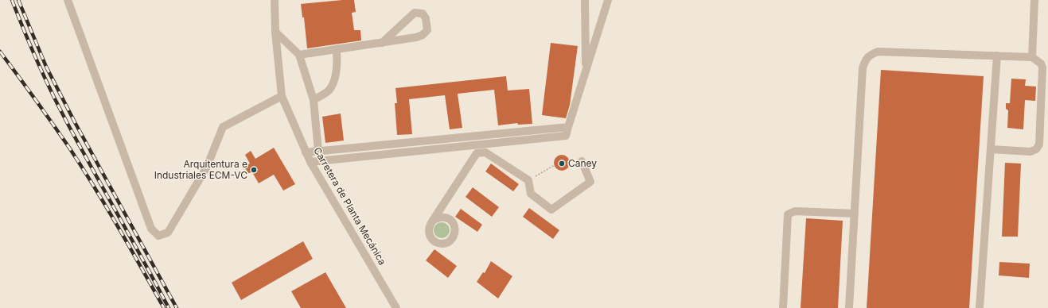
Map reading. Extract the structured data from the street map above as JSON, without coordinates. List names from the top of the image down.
{
  "streets": {
    "street": ["Carretera de Planta Mecánica"]
  },
  "places": ["Caney", "Arquitentura e Industriales ECM-VC"]
}
